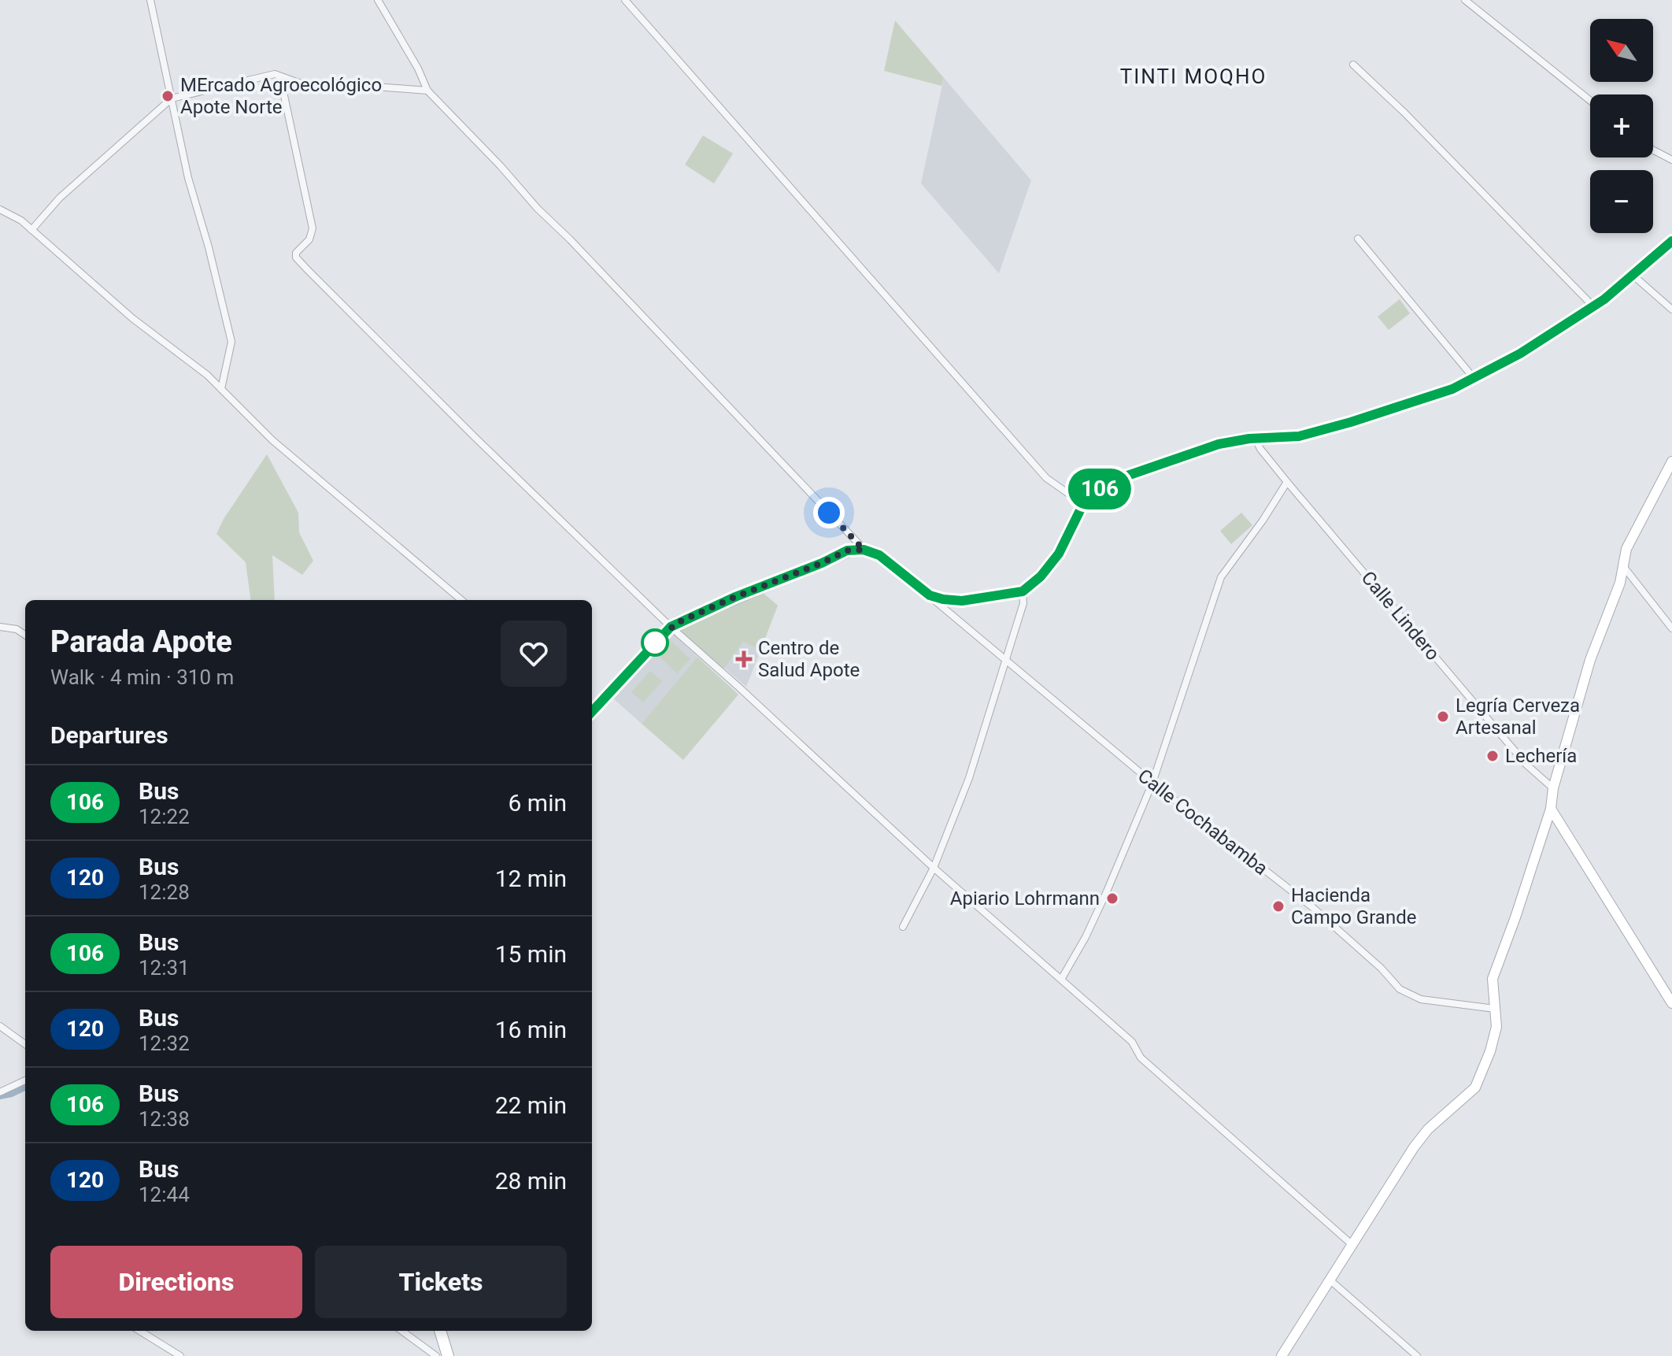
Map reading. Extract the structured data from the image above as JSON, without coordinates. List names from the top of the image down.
{
  "streets": {
    "street": ["Calle Lindero", "Calle Cochabamba"]
  },
  "districts": ["TINTI MOQHO"],
  "places": {
    "other": [
      "MErcado Agroecológico Apote Norte",
      "Legría Cerveza Artesanal",
      "Lechería",
      "Apiario Lohrmann",
      "Hacienda Campo Grande"
    ],
    "health": ["Centro de Salud Apote"]
  },
  "lines": ["bus line 106"],
  "north": "top left",
  "page": {
    "on_map": "106",
    "map_buttons": ["+", "−"],
    "heading": [
      ["Parada Apote", "Walk · 4 min · 310 m"],
      "Departures"
    ],
    "list": [
      {
        "mark": "106",
        "name": "Bus",
        "note": "12:22",
        "value": "6 min"
      },
      {
        "mark": "120",
        "name": "Bus",
        "note": "12:28",
        "value": "12 min"
      },
      {
        "mark": "106",
        "name": "Bus",
        "note": "12:31",
        "value": "15 min"
      },
      {
        "mark": "120",
        "name": "Bus",
        "note": "12:32",
        "value": "16 min"
      },
      {
        "mark": "106",
        "name": "Bus",
        "note": "12:38",
        "value": "22 min"
      },
      {
        "mark": "120",
        "name": "Bus",
        "note": "12:44",
        "value": "28 min"
      }
    ],
    "buttons": ["Directions", "Tickets"]
  }
}
